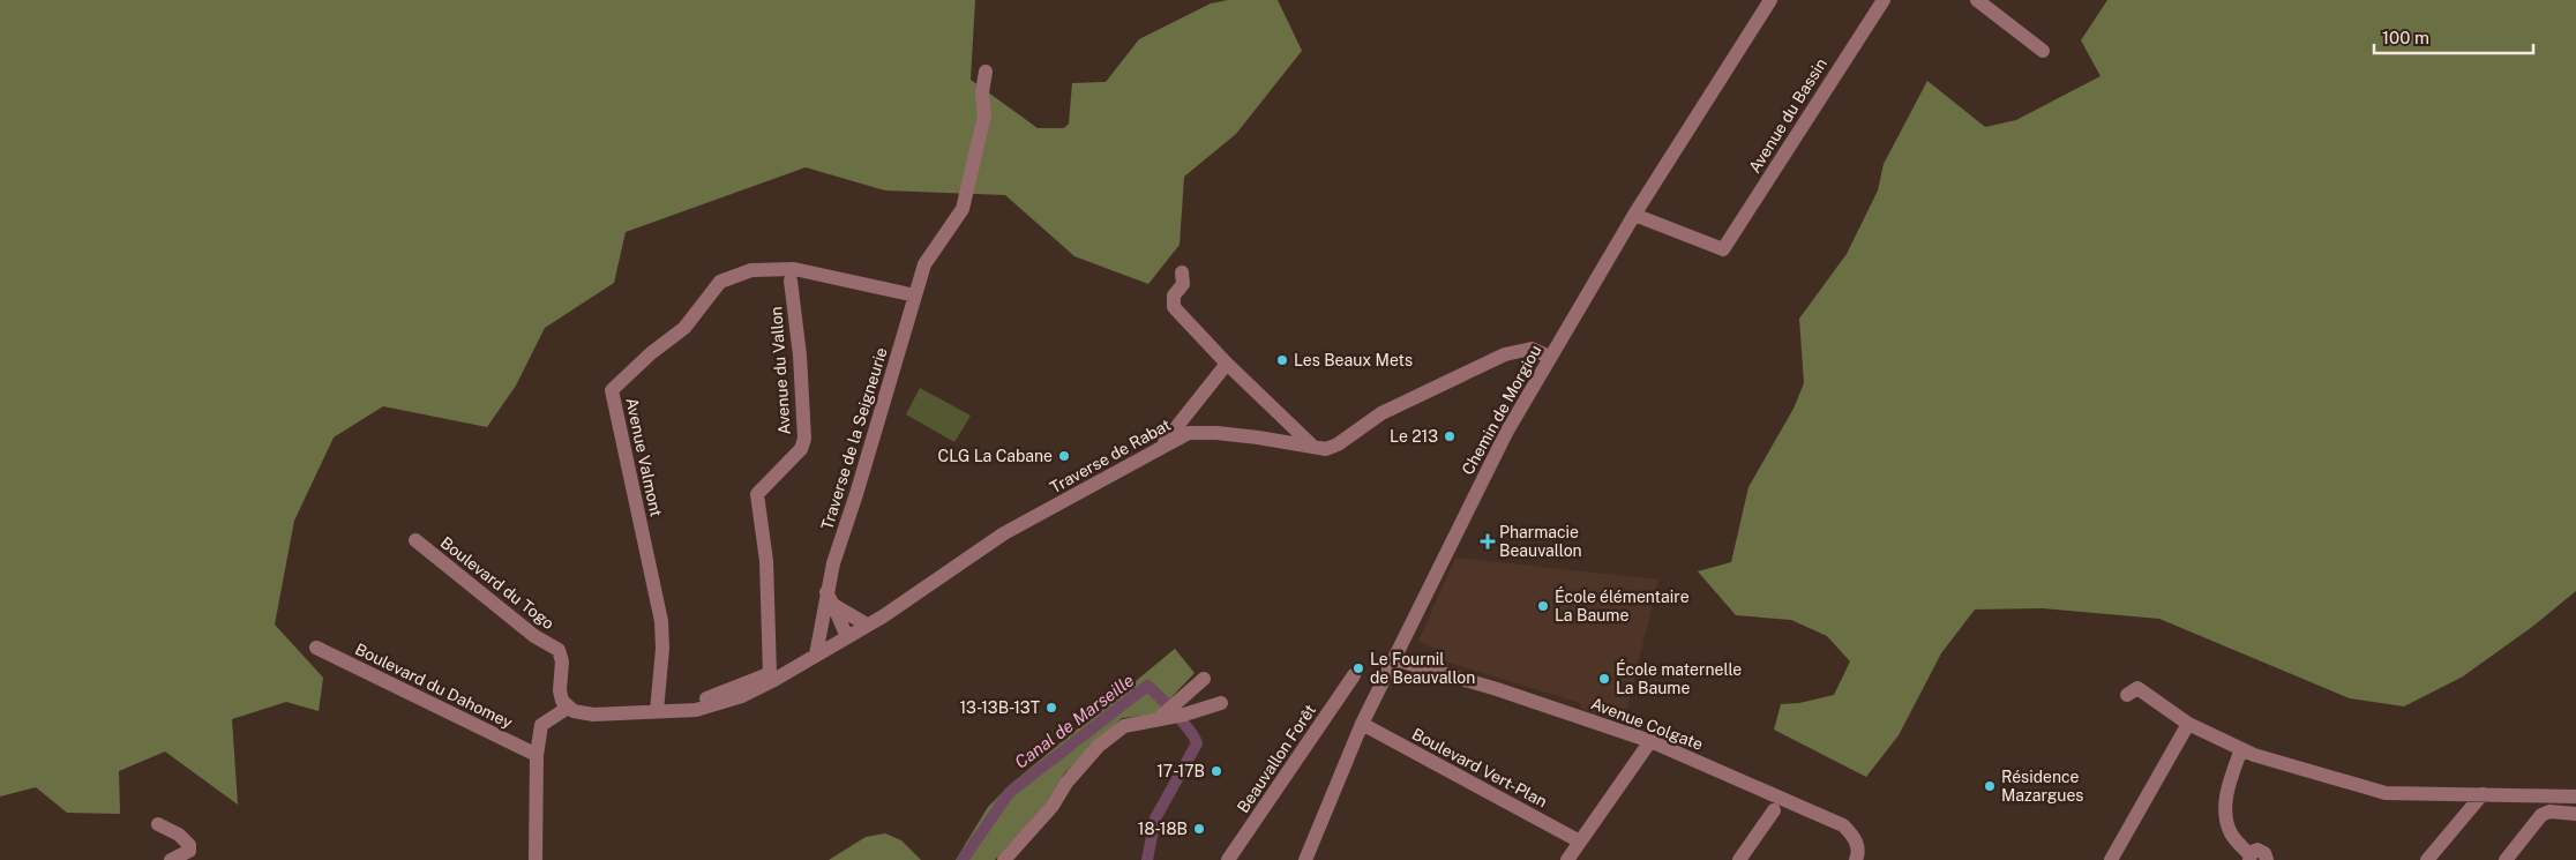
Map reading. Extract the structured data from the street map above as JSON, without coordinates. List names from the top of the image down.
{
  "streets": {
    "street": [
      "Avenue du Bassin",
      "Avenue du Vallon",
      "Chemin de Morgiou",
      "Traverse de la Seigneurie",
      "Traverse de Rabat",
      "Avenue Valmont",
      "Boulevard du Togo",
      "Boulevard du Dahomey",
      "Avenue Colgate",
      "Beauvallon Forêt",
      "Boulevard Vert-Plan"
    ]
  },
  "crossings": [
    ["Avenue du Bassin", "Chemin de Morgiou"],
    ["Avenue du Vallon", "Avenue Valmont"],
    ["Chemin de Morgiou", "Traverse de Rabat"],
    ["Chemin de Morgiou", "Avenue Colgate"],
    ["Chemin de Morgiou", "Boulevard Vert-Plan"],
    ["Traverse de la Seigneurie", "Avenue Valmont"]
  ],
  "water": ["Canal de Marseille"],
  "places": {
    "other": [
      "Les Beaux Mets",
      "Le 213",
      "CLG La Cabane",
      "École élémentaire La Baume",
      "Le Fournil de Beauvallon",
      "École maternelle La Baume",
      "13-13B-13T",
      "17-17B",
      "Résidence Mazargues",
      "18-18B"
    ],
    "health": ["Pharmacie Beauvallon"]
  },
  "scale_bar": "100 m"
}
